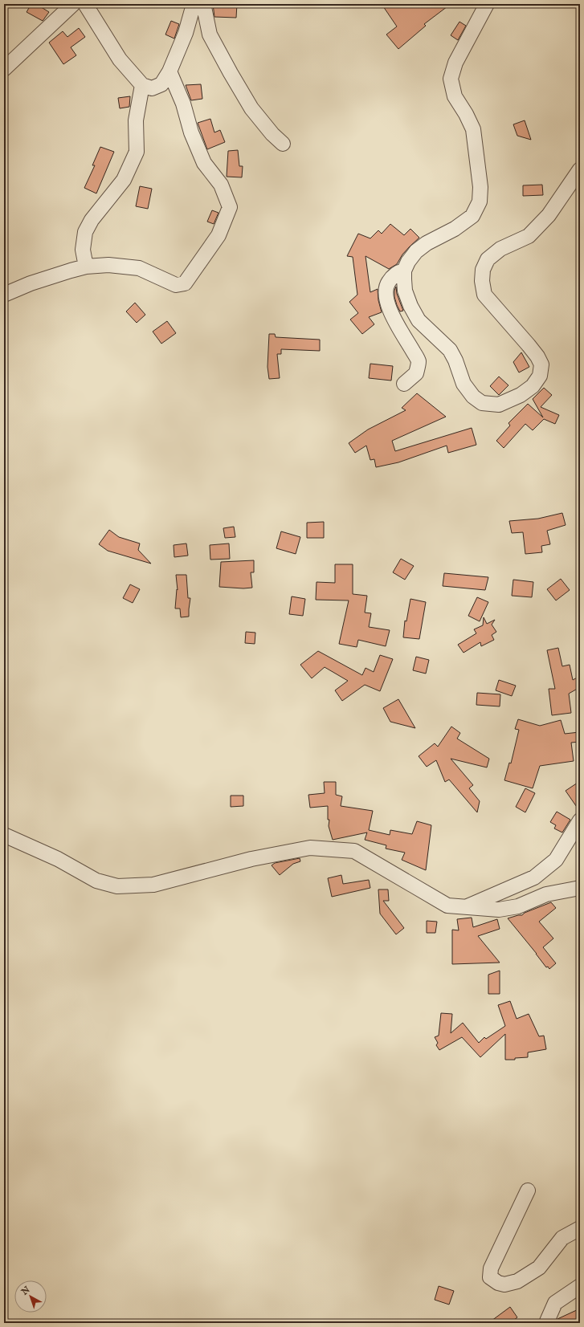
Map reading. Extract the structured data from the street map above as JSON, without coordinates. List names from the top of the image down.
{
  "north": "top left"
}
